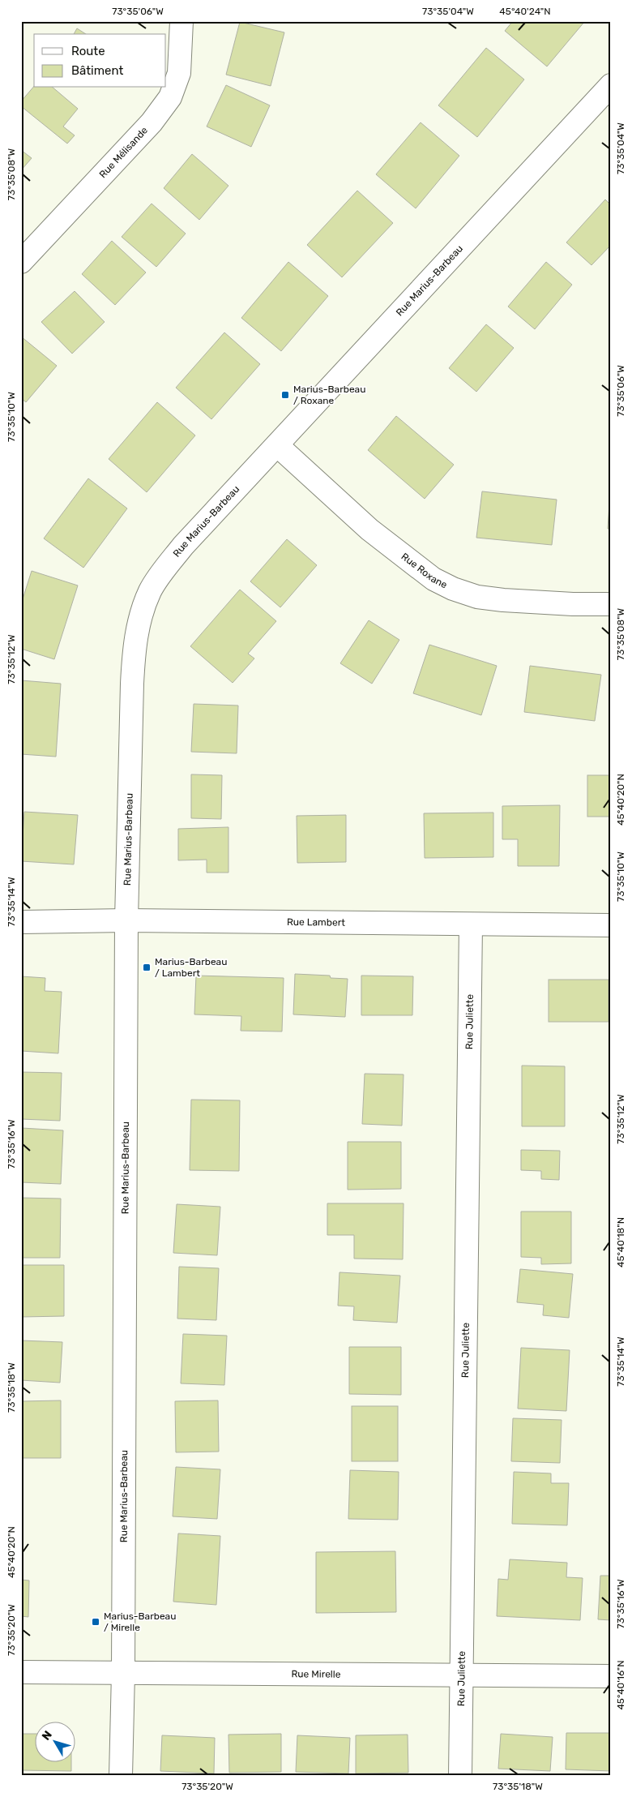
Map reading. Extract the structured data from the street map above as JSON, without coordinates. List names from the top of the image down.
{
  "streets": {
    "street": [
      "Rue Mélisande",
      "Rue Marius-Barbeau",
      "Rue Roxane",
      "Rue Lambert",
      "Rue Juliette",
      "Rue Mirelle"
    ]
  },
  "crossings": [
    ["Rue Marius-Barbeau", "Rue Roxane"],
    ["Rue Marius-Barbeau", "Rue Lambert"],
    ["Rue Marius-Barbeau", "Rue Mirelle"],
    ["Rue Lambert", "Rue Juliette"],
    ["Rue Juliette", "Rue Mirelle"]
  ],
  "places": {
    "transit": ["Marius-Barbeau / Roxane", "Marius-Barbeau / Lambert", "Marius-Barbeau / Mirelle"]
  },
  "legend": ["Route", "Bâtiment"],
  "north": "top left",
  "coordinates": [
    "73°35'06\"W",
    "73°35'04\"W",
    "45°40'24\"N",
    "73°35'08\"W",
    "73°35'10\"W",
    "73°35'12\"W",
    "45°40'20\"N",
    "73°35'14\"W",
    "73°35'16\"W",
    "45°40'18\"N",
    "73°35'18\"W",
    "73°35'20\"W",
    "45°40'16\"N"
  ]
}
